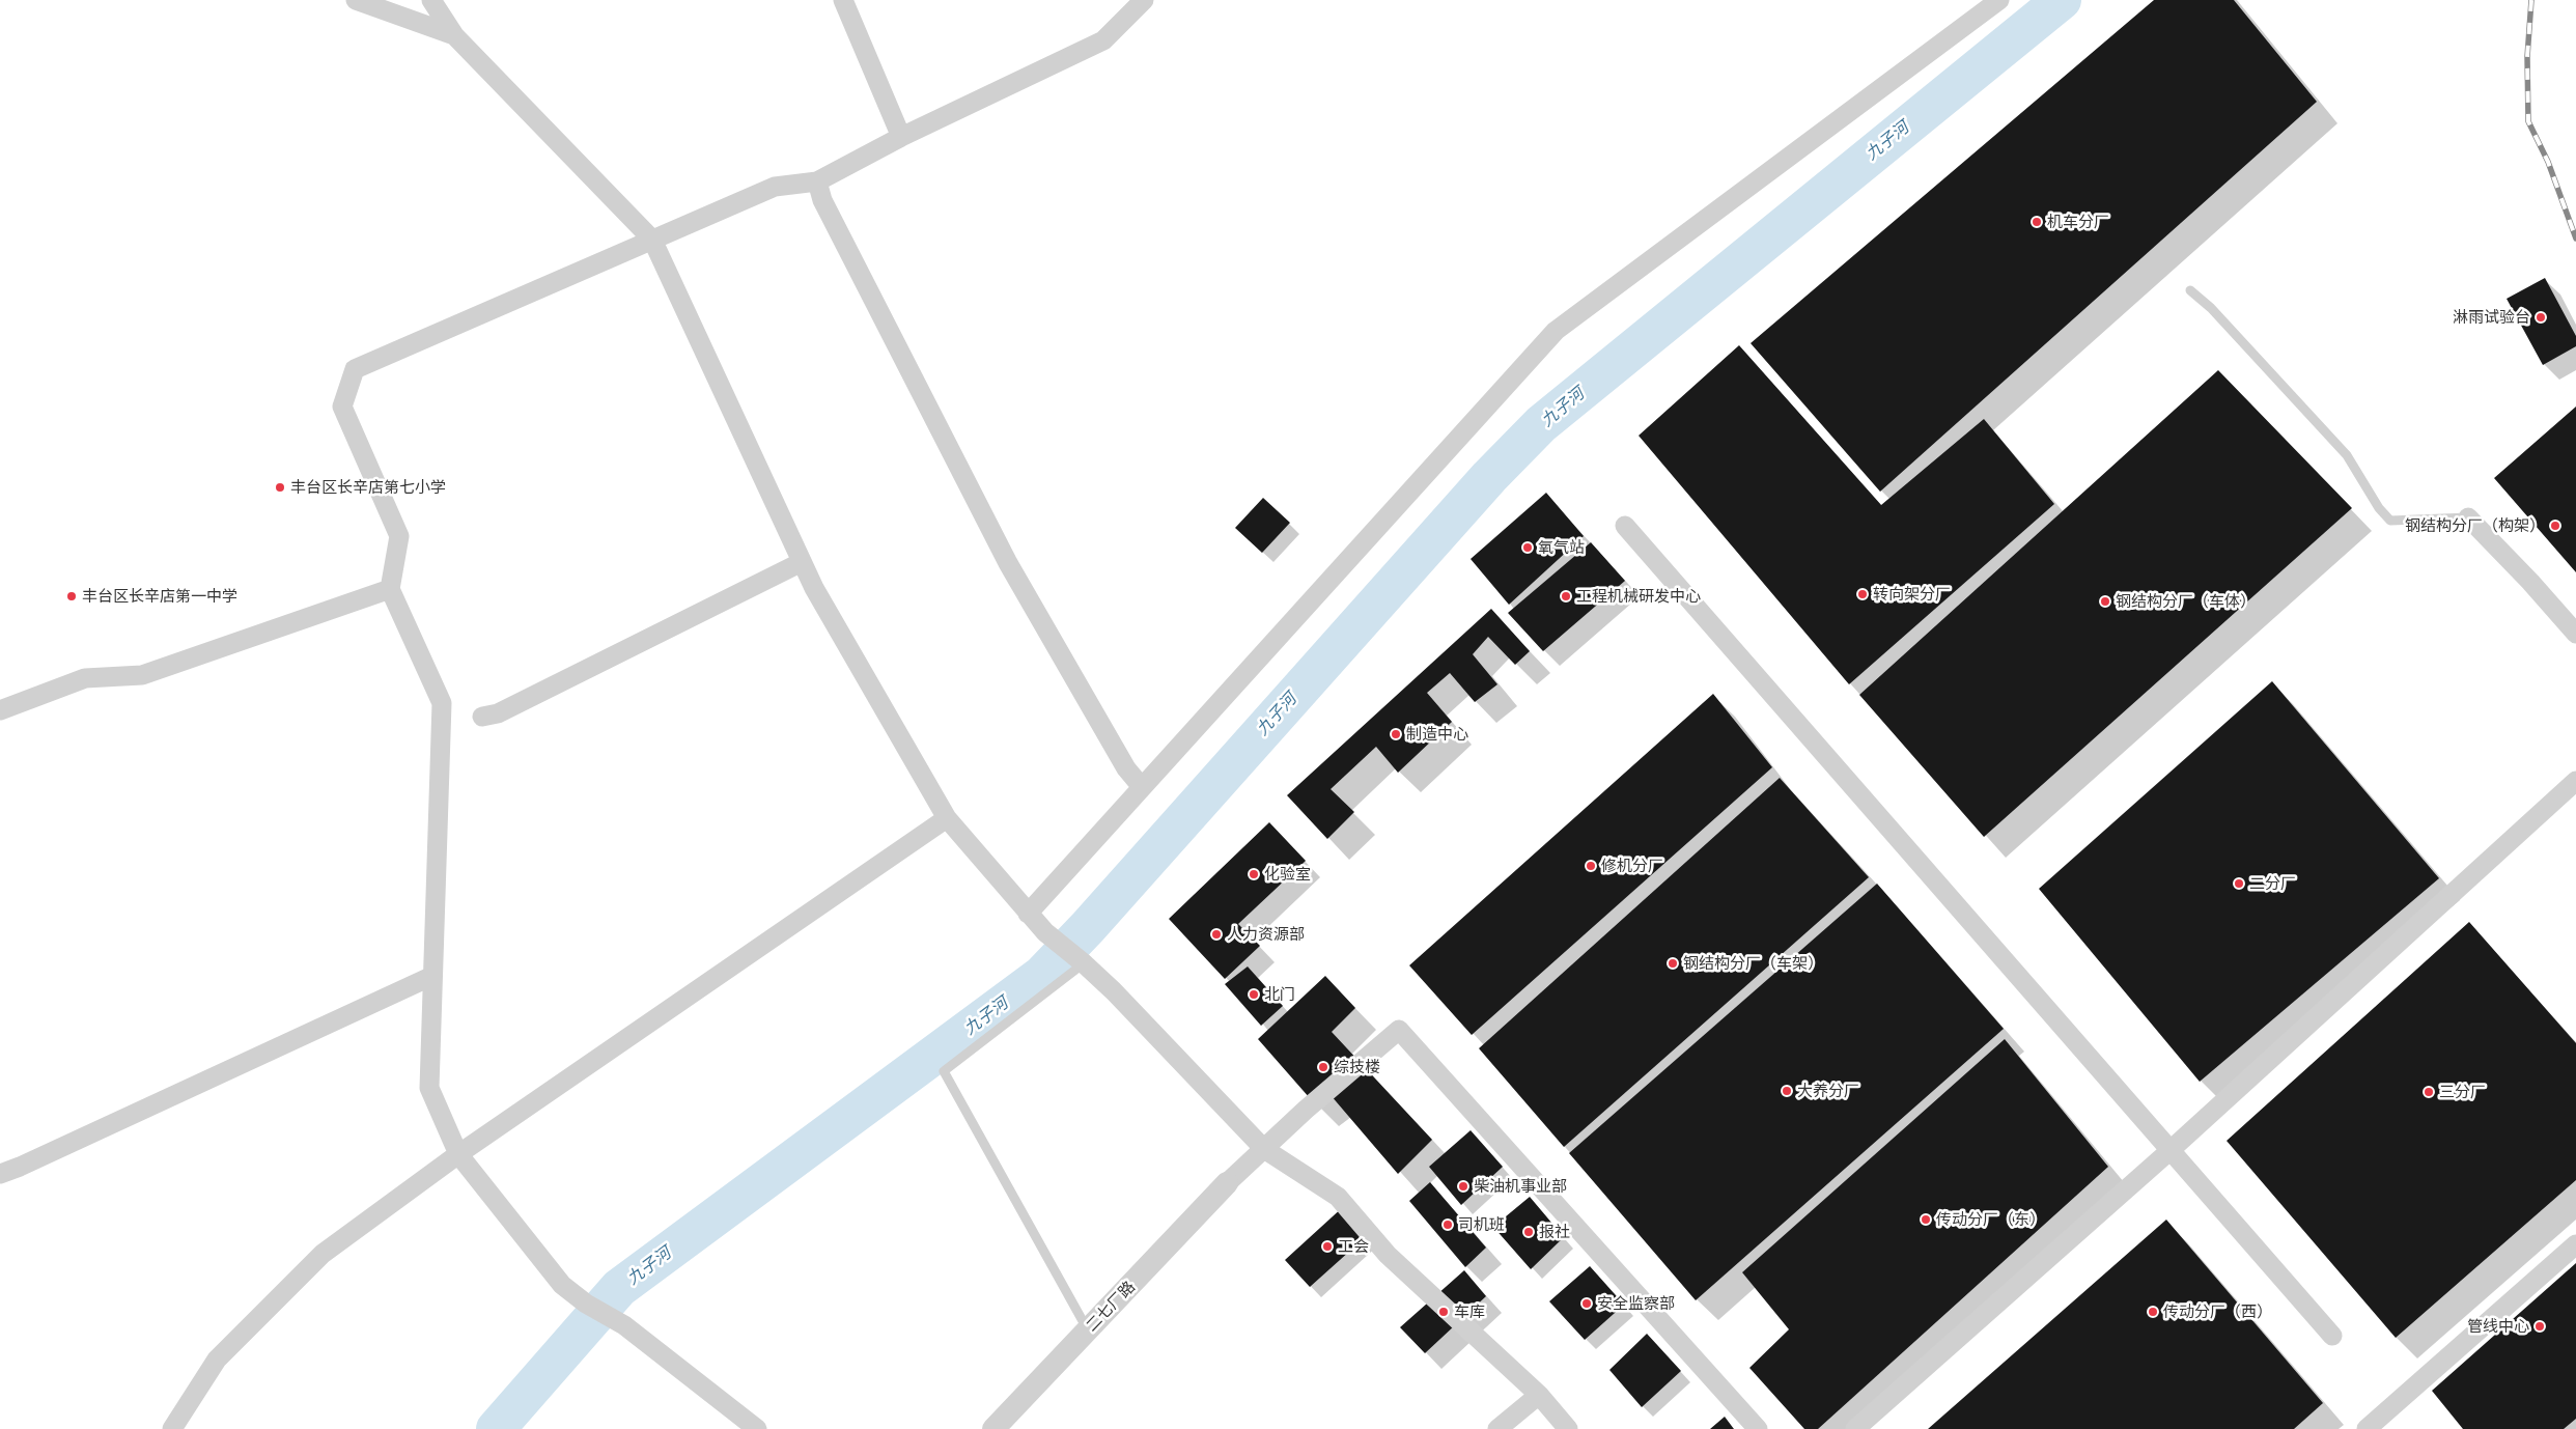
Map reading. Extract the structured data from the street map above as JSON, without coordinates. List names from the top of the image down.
{
  "streets": {
    "street": ["二七厂路"]
  },
  "water": ["九子河"],
  "places": [
    "机车分厂",
    "淋雨试验台",
    "丰台区长辛店第七小学",
    "钢结构分厂（构架）",
    "氧气站",
    "转向架分厂",
    "丰台区长辛店第一中学",
    "工程机械研发中心",
    "钢结构分厂（车体）",
    "制造中心",
    "修机分厂",
    "化验室",
    "二分厂",
    "人力资源部",
    "钢结构分厂（车架）",
    "北门",
    "综技楼",
    "大养分厂",
    "三分厂",
    "柴油机事业部",
    "传动分厂（东）",
    "司机班",
    "报社",
    "工会",
    "安全监察部",
    "车库",
    "传动分厂（西）",
    "管线中心"
  ]
}
